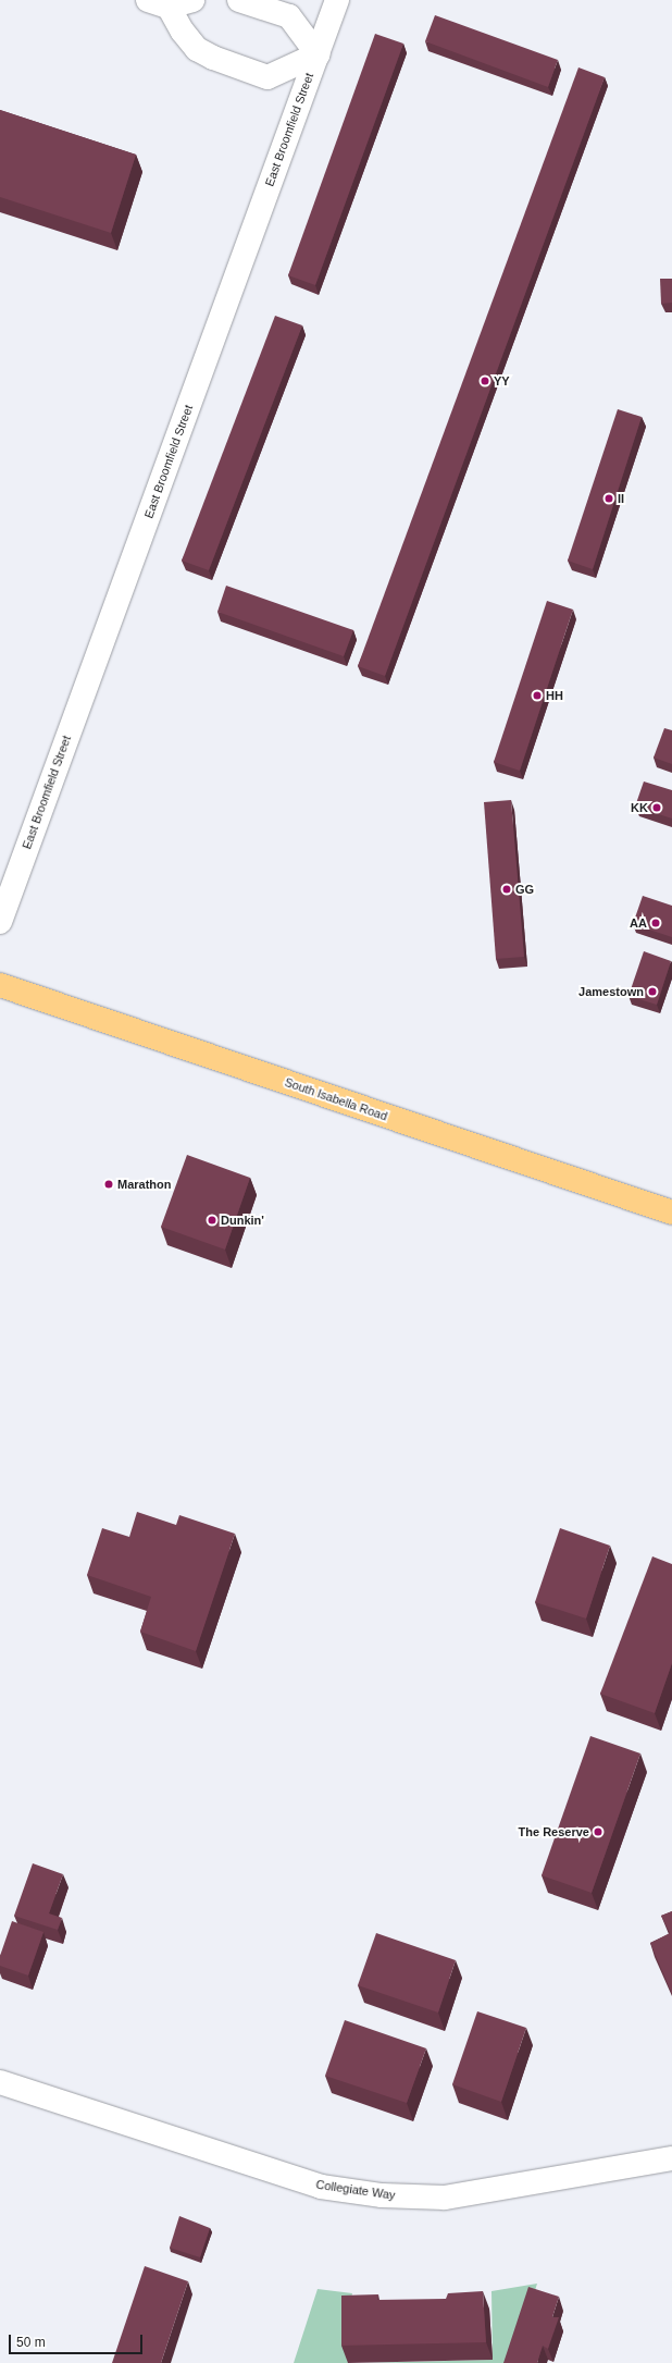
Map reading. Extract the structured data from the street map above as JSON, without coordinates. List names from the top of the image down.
{
  "streets": {
    "main road": ["South Isabella Road"],
    "street": ["East Broomfield Street", "Collegiate Way"]
  },
  "places": [
    "YY",
    "II",
    "HH",
    "KK",
    "GG",
    "AA",
    "Jamestown",
    "Marathon",
    "Dunkin'",
    "The Reserve"
  ],
  "scale_bar": "50 m"
}
